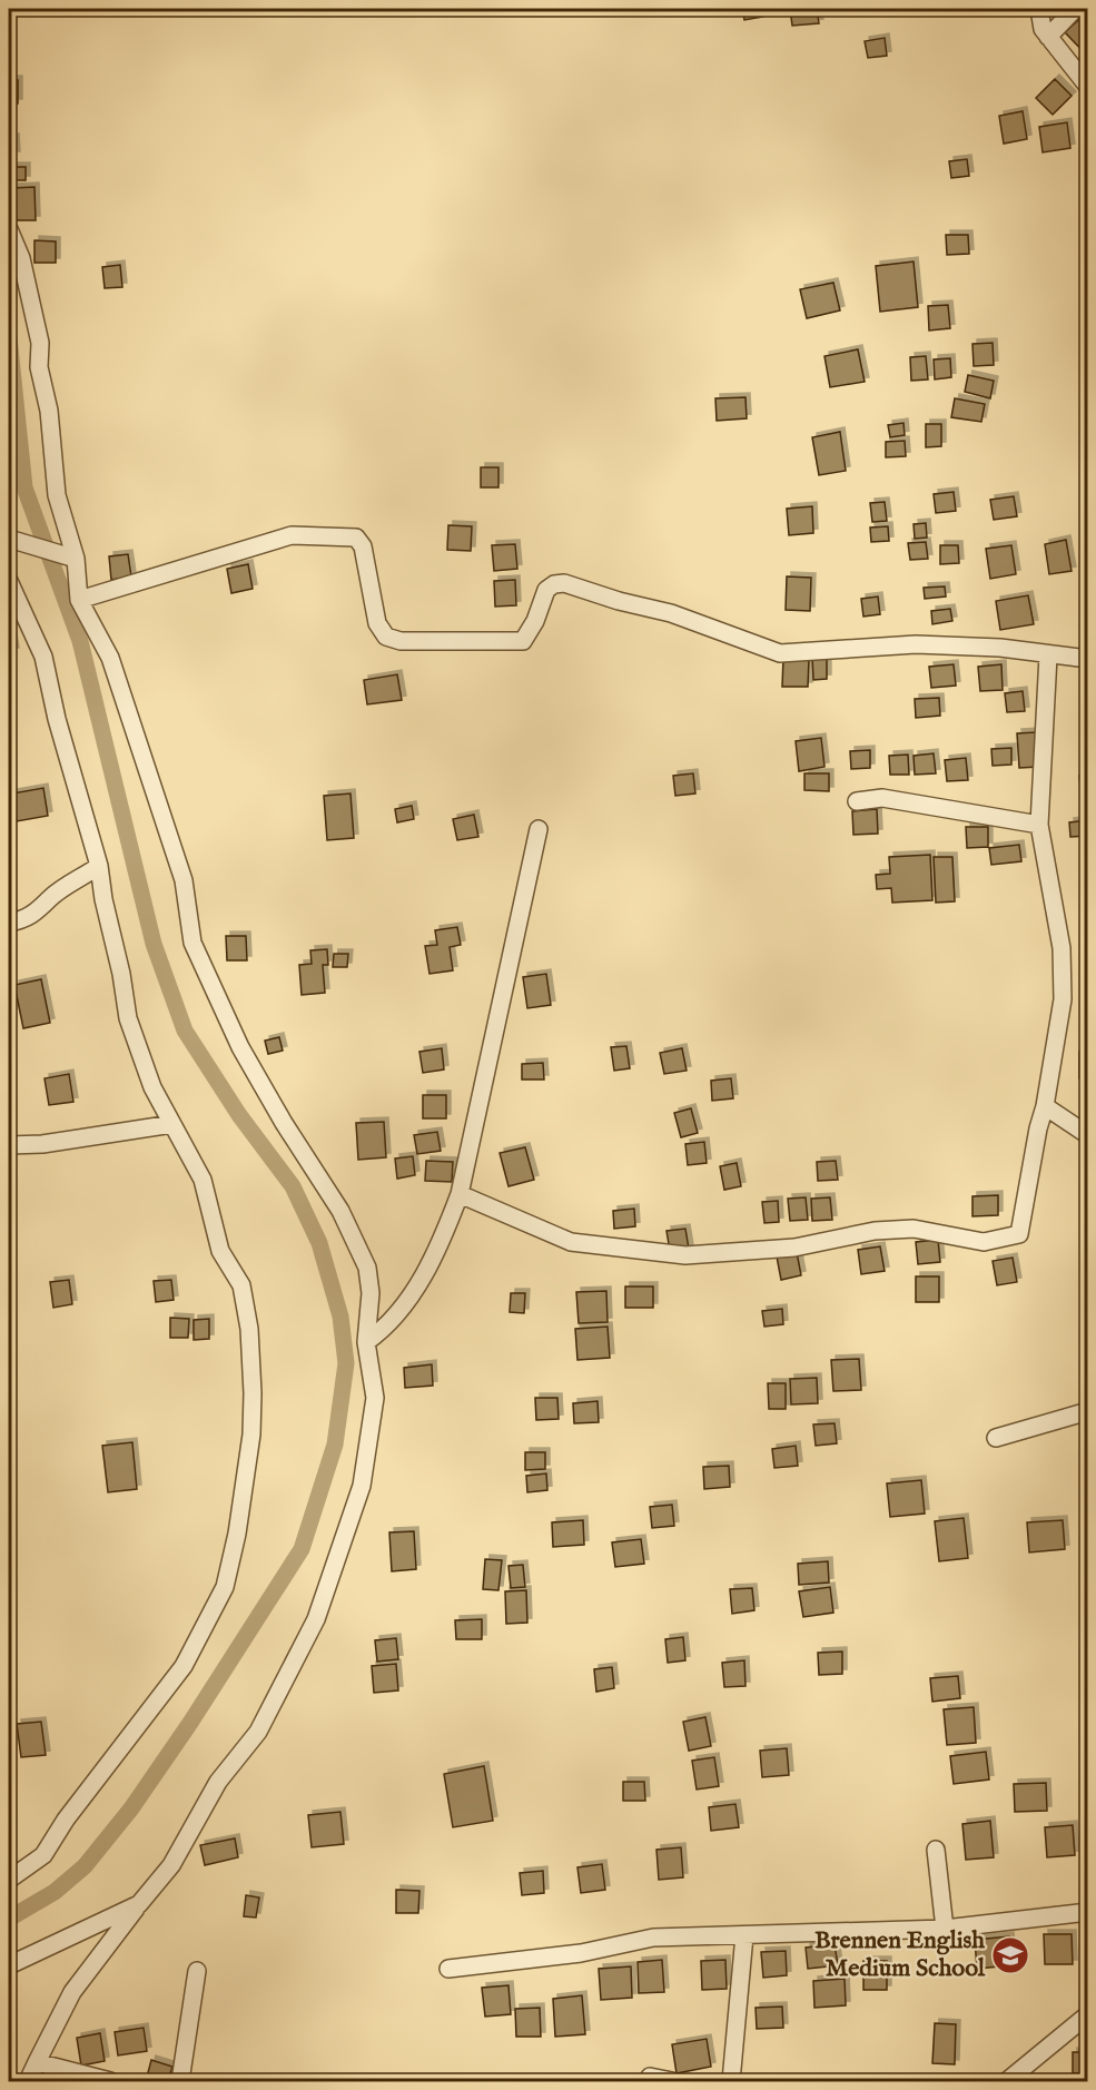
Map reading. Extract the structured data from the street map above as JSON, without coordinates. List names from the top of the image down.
{
  "places": {
    "school or university": ["Brennen English Medium School"]
  }
}
